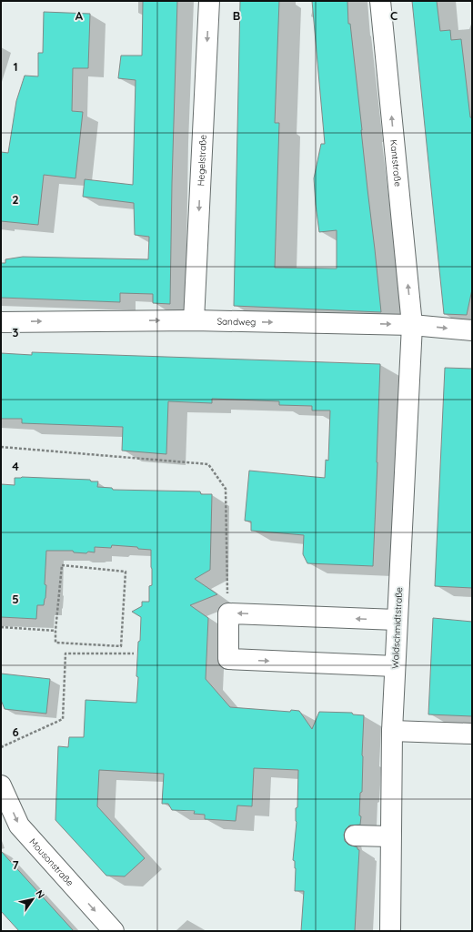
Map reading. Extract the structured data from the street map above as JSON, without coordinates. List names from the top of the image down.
{
  "streets": {
    "street": [
      "Hegelstraße",
      "Kantstraße",
      "Sandweg",
      "Waldschmidtstraße",
      "Mousonstraße"
    ]
  },
  "crossings": [
    ["Hegelstraße", "Sandweg"],
    ["Kantstraße", "Sandweg"],
    ["Kantstraße", "Waldschmidtstraße"],
    ["Sandweg", "Waldschmidtstraße"]
  ],
  "one_way": [
    "Hegelstraße",
    "Kantstraße",
    "Sandweg",
    "Mousonstraße"
  ],
  "north": "top right",
  "grid": {
    "columns": ["A", "B", "C"],
    "rows": [
      "1",
      "2",
      "3",
      "4",
      "5",
      "6",
      "7"
    ]
  }
}
